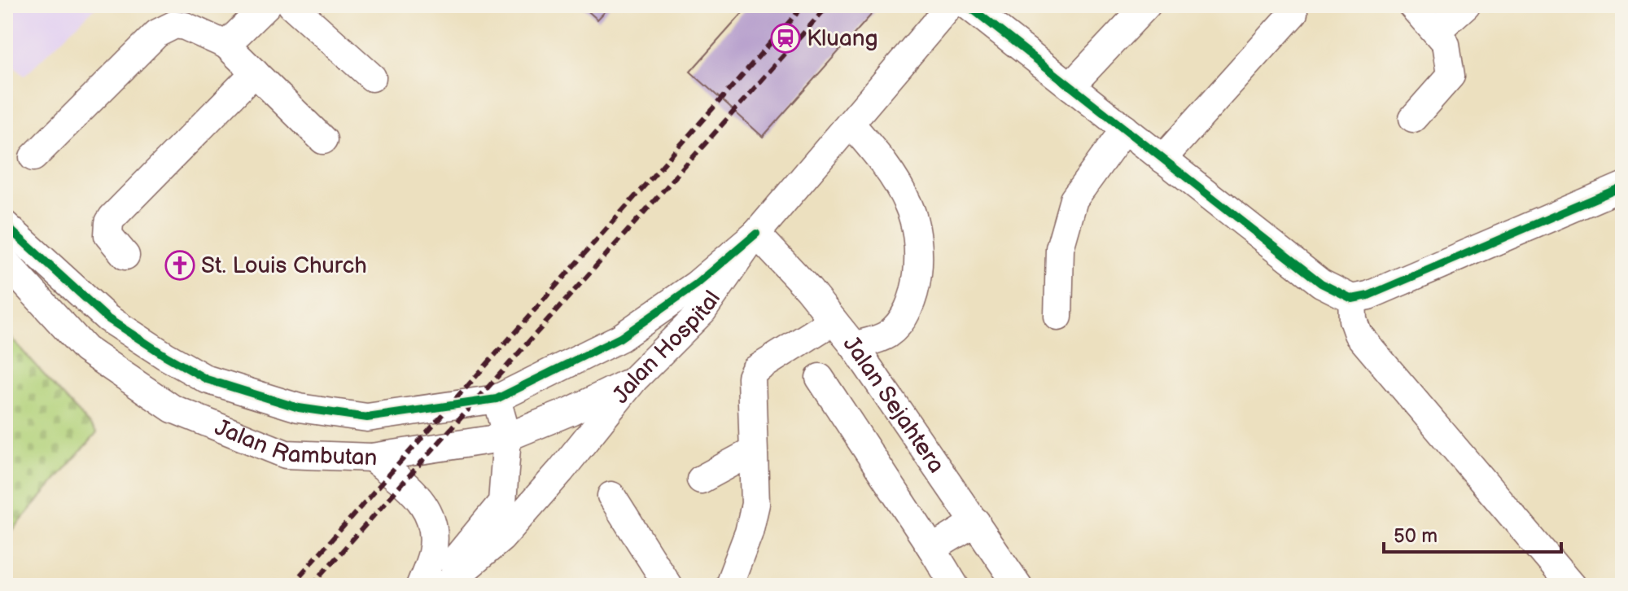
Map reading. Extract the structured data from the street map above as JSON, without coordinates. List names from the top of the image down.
{
  "streets": {
    "street": ["Jalan Hospital", "Jalan Sejahtera", "Jalan Rambutan"]
  },
  "crossings": [
    ["Jalan Hospital", "Jalan Sejahtera"],
    ["Jalan Hospital", "Jalan Rambutan"],
    ["Jalan Sejahtera", "Jalan Rambutan"]
  ],
  "places": {
    "station": ["Kluang"],
    "church": ["St. Louis Church"]
  },
  "scale_bar": "50 m"
}
